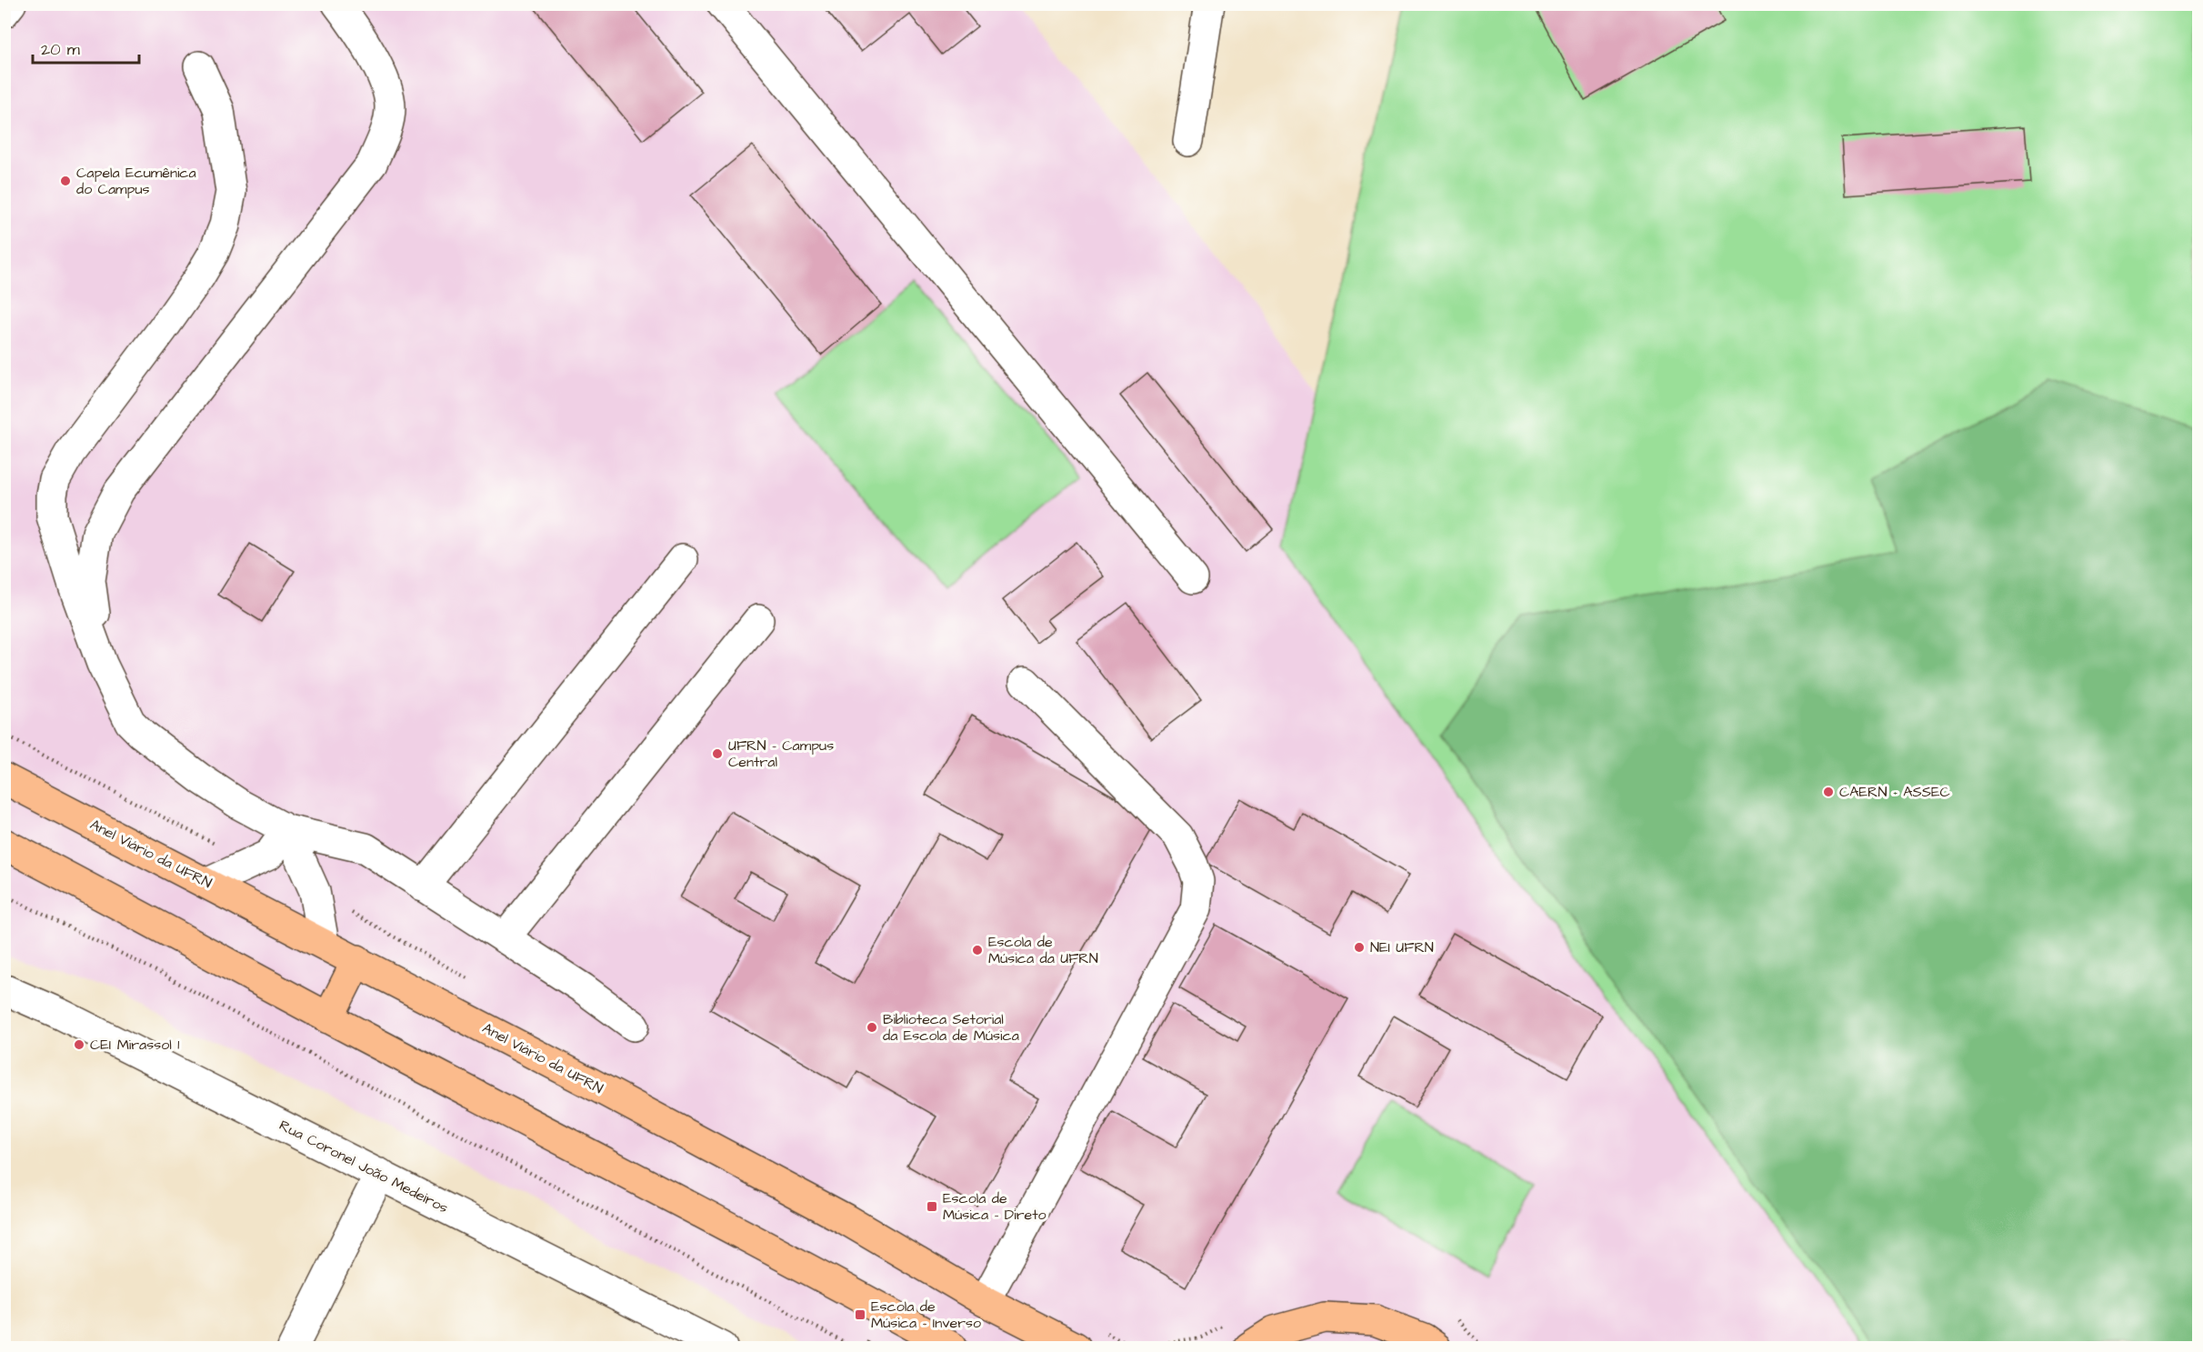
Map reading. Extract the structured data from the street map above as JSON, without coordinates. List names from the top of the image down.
{
  "streets": {
    "main road": ["Anel Viário da UFRN"],
    "street": ["Rua Coronel João Medeiros"]
  },
  "places": {
    "other": [
      "Capela Ecumênica do Campus",
      "UFRN - Campus Central",
      "CAERN - ASSEC",
      "NEI UFRN",
      "Escola de Música da UFRN",
      "Biblioteca Setorial da Escola de Música",
      "CEI Mirassol 1"
    ],
    "transit": ["Escola de Música - Direto", "Escola de Música - Inverso"]
  },
  "scale_bar": "20 m"
}
